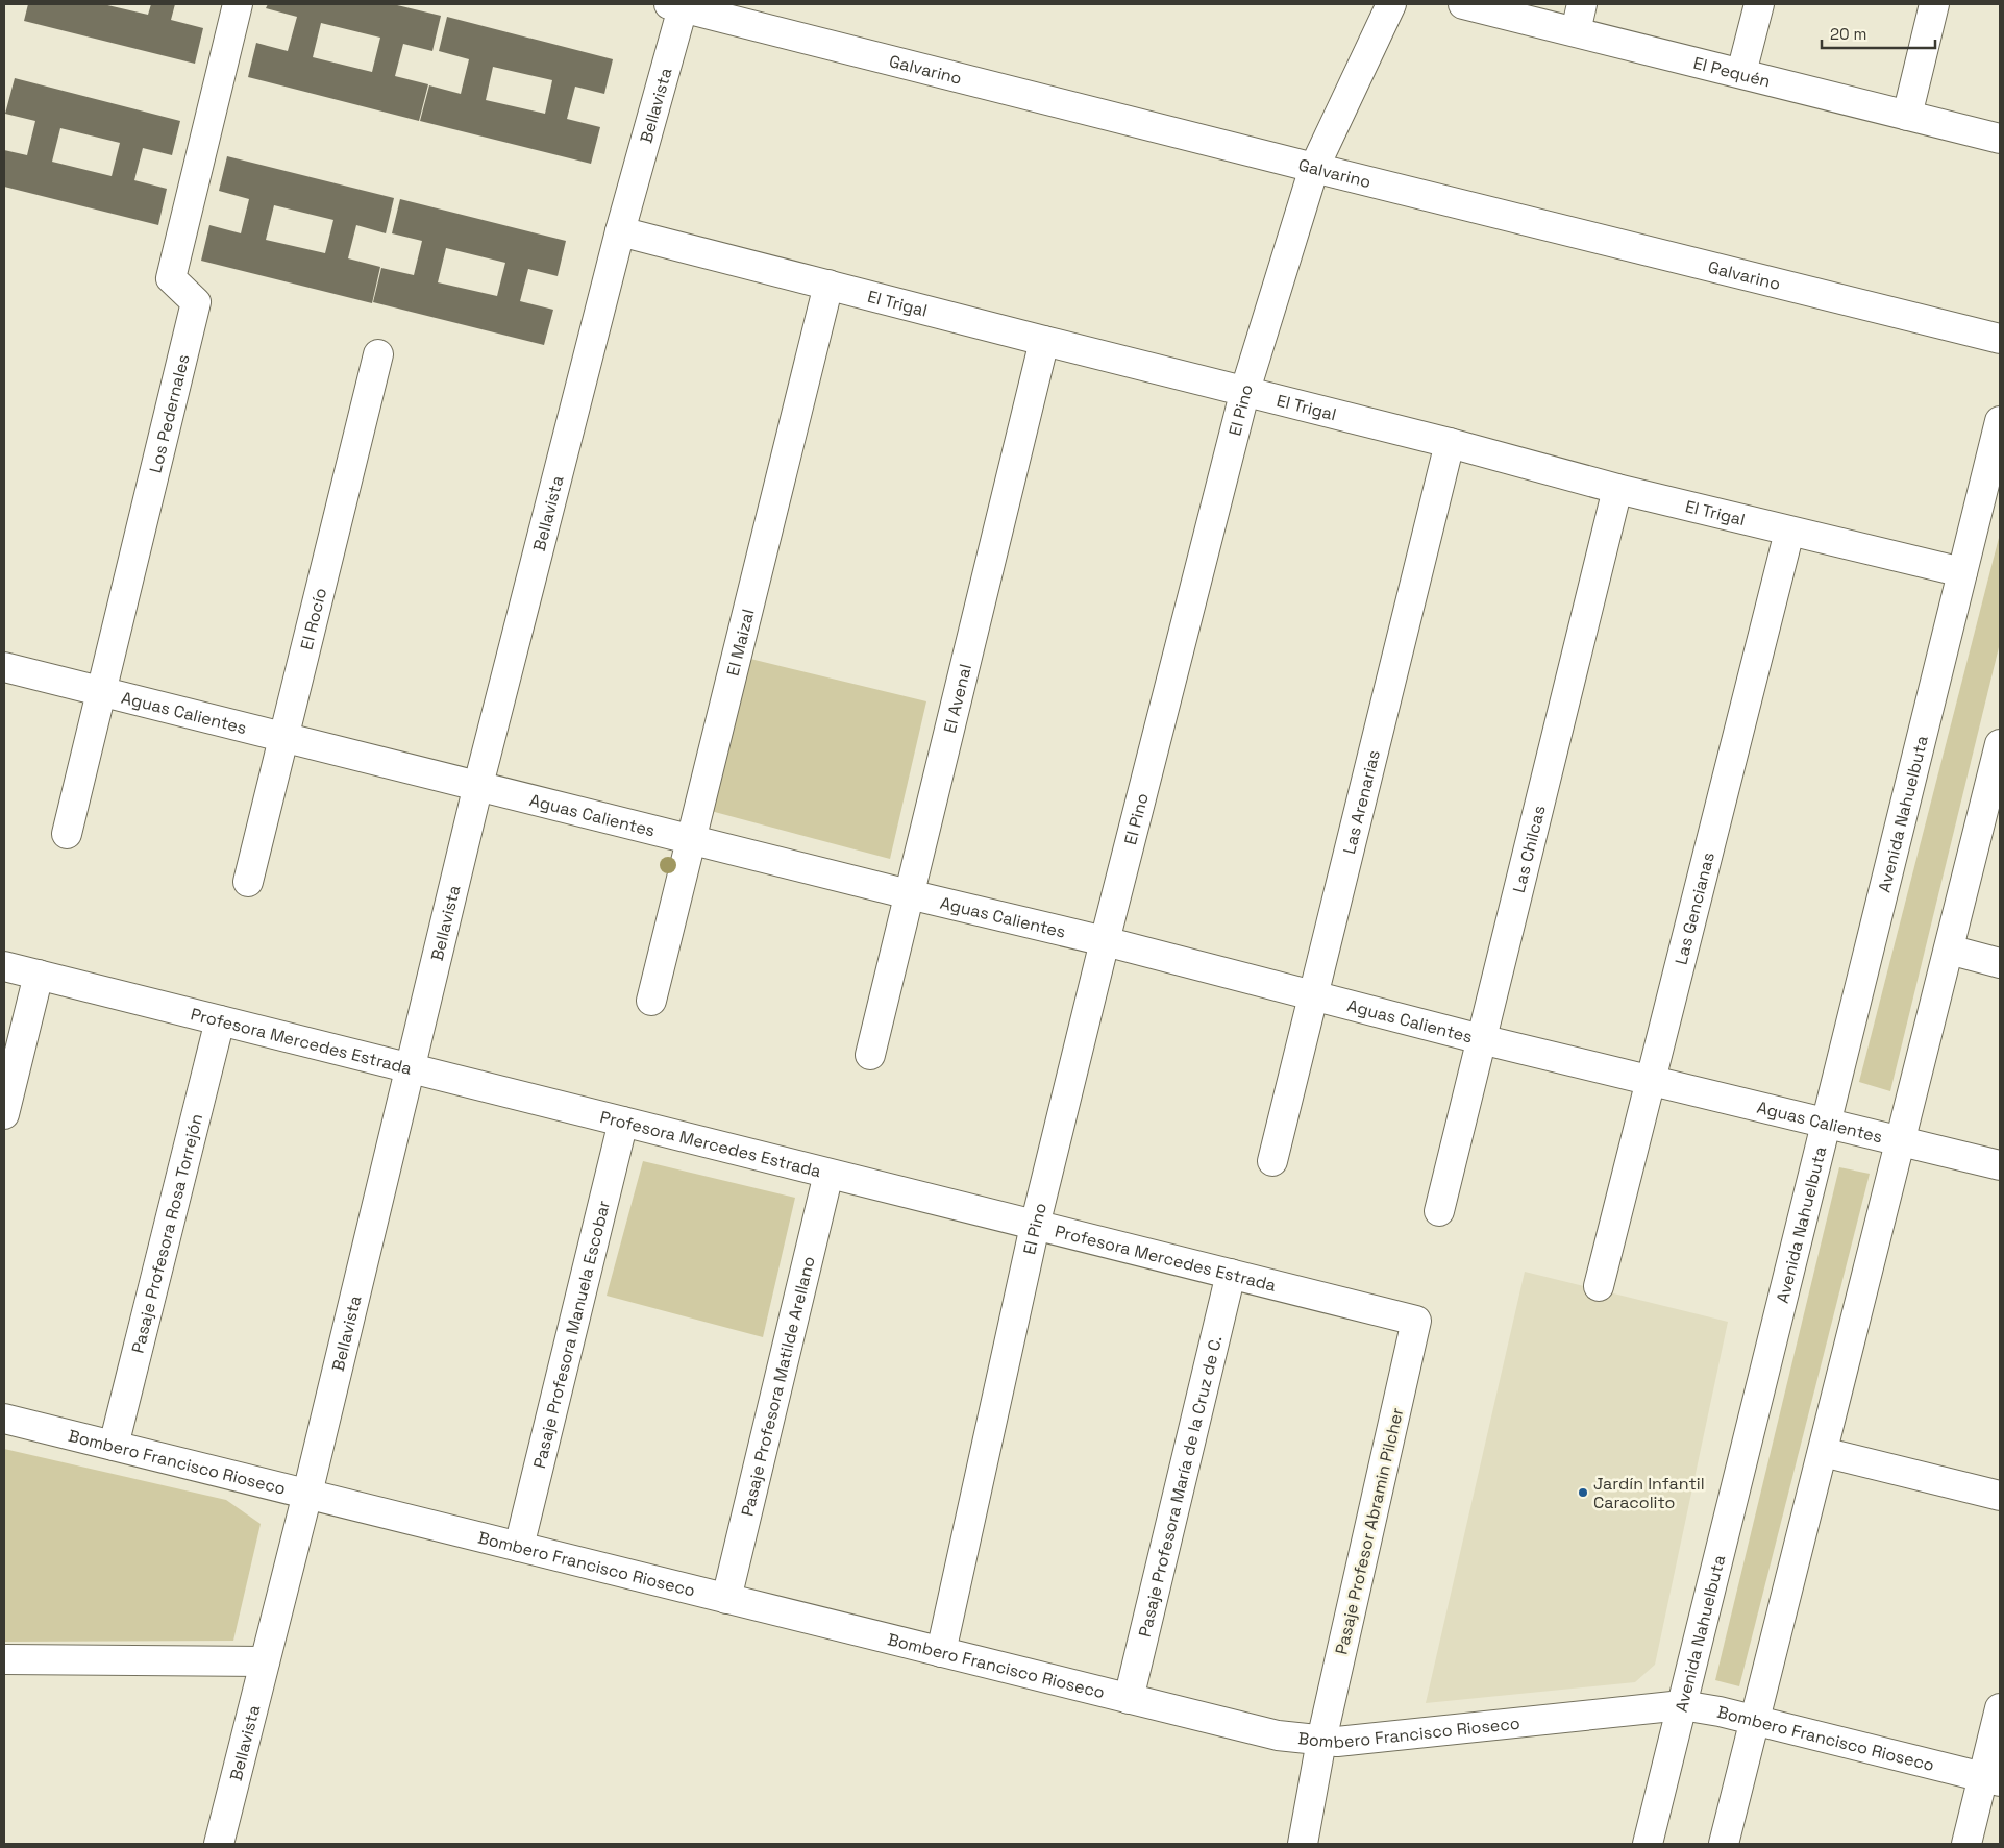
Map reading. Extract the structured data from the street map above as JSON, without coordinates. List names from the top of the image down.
{
  "streets": {
    "street": [
      "Galvarino",
      "El Pequén",
      "Bellavista",
      "El Trigal",
      "El Pino",
      "Los Pedernales",
      "El Rocío",
      "El Maizal",
      "El Avenal",
      "Aguas Calientes",
      "Las Arenarias",
      "Avenida Nahuelbuta",
      "Las Chilcas",
      "Las Gencianas",
      "Profesora Mercedes Estrada",
      "Pasaje Profesora Rosa Torrejón",
      "Pasaje Profesora Manuela Escobar",
      "Pasaje Profesora Matilde Arellano",
      "Bombero Francisco Rioseco",
      "Pasaje Profesora María de la Cruz de C.",
      "Pasaje Profesor Abramin Pilcher"
    ]
  },
  "crossings": [
    ["Galvarino", "Bellavista"],
    ["Galvarino", "El Pino"],
    ["Bellavista", "El Trigal"],
    ["Bellavista", "Aguas Calientes"],
    ["Bellavista", "Profesora Mercedes Estrada"],
    ["Bellavista", "Bombero Francisco Rioseco"],
    ["El Trigal", "El Pino"],
    ["El Trigal", "El Maizal"],
    ["El Trigal", "El Avenal"],
    ["El Trigal", "Las Arenarias"],
    ["El Trigal", "Avenida Nahuelbuta"],
    ["El Trigal", "Las Chilcas"],
    ["El Trigal", "Las Gencianas"],
    ["El Pino", "Aguas Calientes"],
    ["El Pino", "Profesora Mercedes Estrada"],
    ["El Pino", "Bombero Francisco Rioseco"],
    ["Los Pedernales", "Aguas Calientes"],
    ["El Rocío", "Aguas Calientes"],
    ["El Maizal", "Aguas Calientes"],
    ["El Avenal", "Aguas Calientes"],
    ["Aguas Calientes", "Las Arenarias"],
    ["Aguas Calientes", "Avenida Nahuelbuta"],
    ["Aguas Calientes", "Las Chilcas"],
    ["Aguas Calientes", "Las Gencianas"],
    ["Avenida Nahuelbuta", "Bombero Francisco Rioseco"],
    ["Profesora Mercedes Estrada", "Pasaje Profesora Rosa Torrejón"],
    ["Profesora Mercedes Estrada", "Pasaje Profesora Manuela Escobar"],
    ["Profesora Mercedes Estrada", "Pasaje Profesora Matilde Arellano"],
    ["Profesora Mercedes Estrada", "Pasaje Profesora María de la Cruz de C."],
    ["Profesora Mercedes Estrada", "Pasaje Profesor Abramin Pilcher"],
    ["Pasaje Profesora Rosa Torrejón", "Bombero Francisco Rioseco"],
    ["Pasaje Profesora Manuela Escobar", "Bombero Francisco Rioseco"],
    ["Pasaje Profesora Matilde Arellano", "Bombero Francisco Rioseco"],
    ["Bombero Francisco Rioseco", "Pasaje Profesora María de la Cruz de C."],
    ["Bombero Francisco Rioseco", "Pasaje Profesor Abramin Pilcher"]
  ],
  "places": ["Jardín Infantil Caracolito"],
  "scale_bar": "20 m"
}
